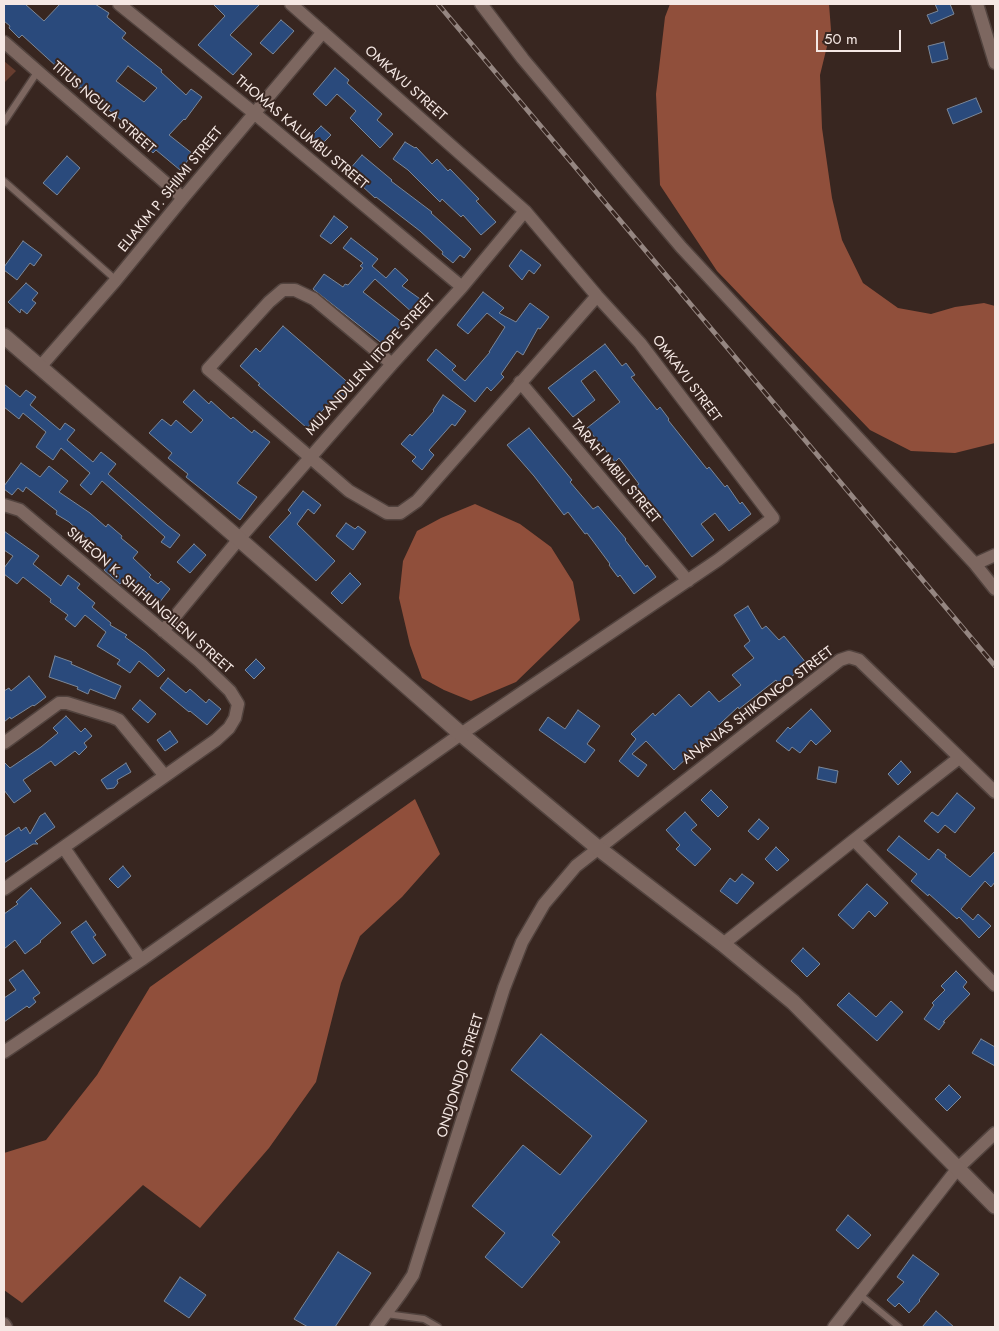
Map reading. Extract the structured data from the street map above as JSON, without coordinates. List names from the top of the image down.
{
  "streets": {
    "street": [
      "OMKAVU STREET",
      "TITUS NGULA STREET",
      "THOMAS KALUMBU STREET",
      "ELIAKIM P. SHIIMI STREET",
      "MULANDULENI IITOPE STREET",
      "TARAH IMBILI STREET",
      "SIMEON K. SHIHUNGILENI STREET",
      "ANANIAS SHIKONGO STREET",
      "ONDJONDJO STREET"
    ]
  },
  "crossings": [
    ["OMKAVU STREET", "ELIAKIM P. SHIIMI STREET"],
    ["OMKAVU STREET", "MULANDULENI IITOPE STREET"],
    ["OMKAVU STREET", "TARAH IMBILI STREET"],
    ["TITUS NGULA STREET", "ELIAKIM P. SHIIMI STREET"],
    ["THOMAS KALUMBU STREET", "ELIAKIM P. SHIIMI STREET"],
    ["THOMAS KALUMBU STREET", "MULANDULENI IITOPE STREET"],
    ["MULANDULENI IITOPE STREET", "SIMEON K. SHIHUNGILENI STREET"],
    ["ANANIAS SHIKONGO STREET", "ONDJONDJO STREET"]
  ],
  "scale_bar": "50 m"
}
